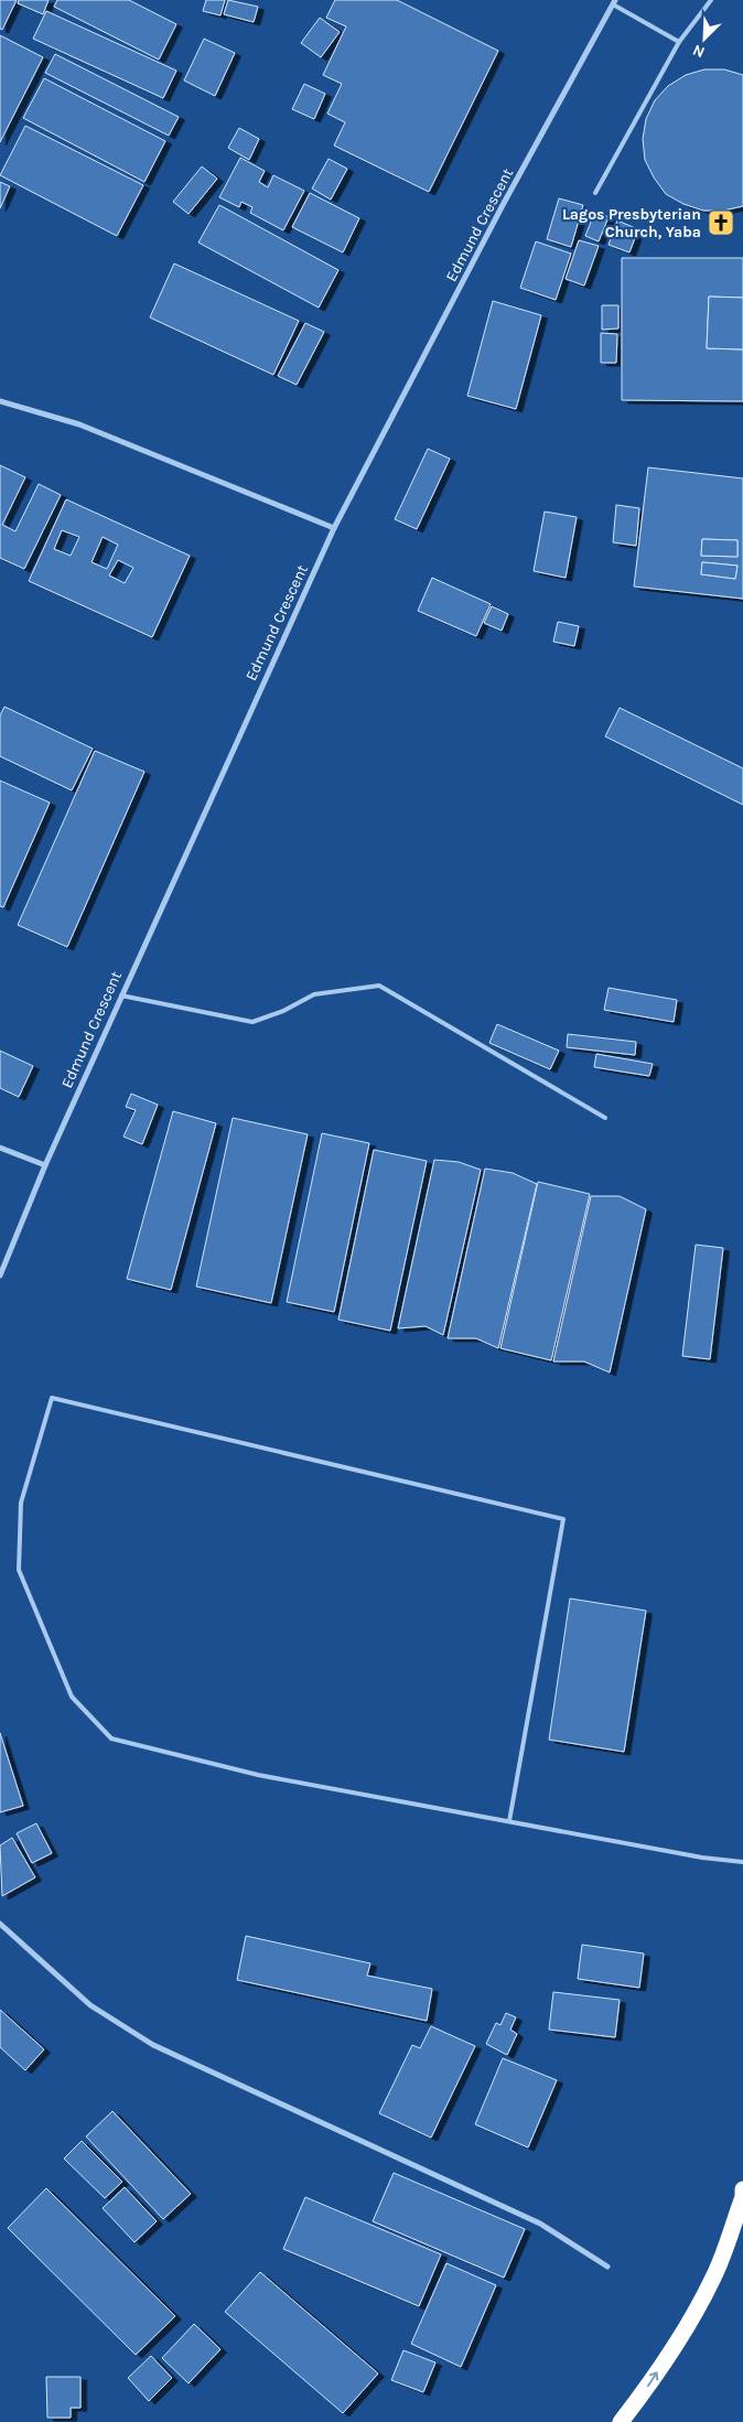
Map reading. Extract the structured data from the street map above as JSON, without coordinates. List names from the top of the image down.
{
  "streets": {
    "street": ["Edmund Crescent"]
  },
  "places": {
    "church": ["Lagos Presbyterian Church, Yaba"]
  },
  "north": "bottom left"
}
